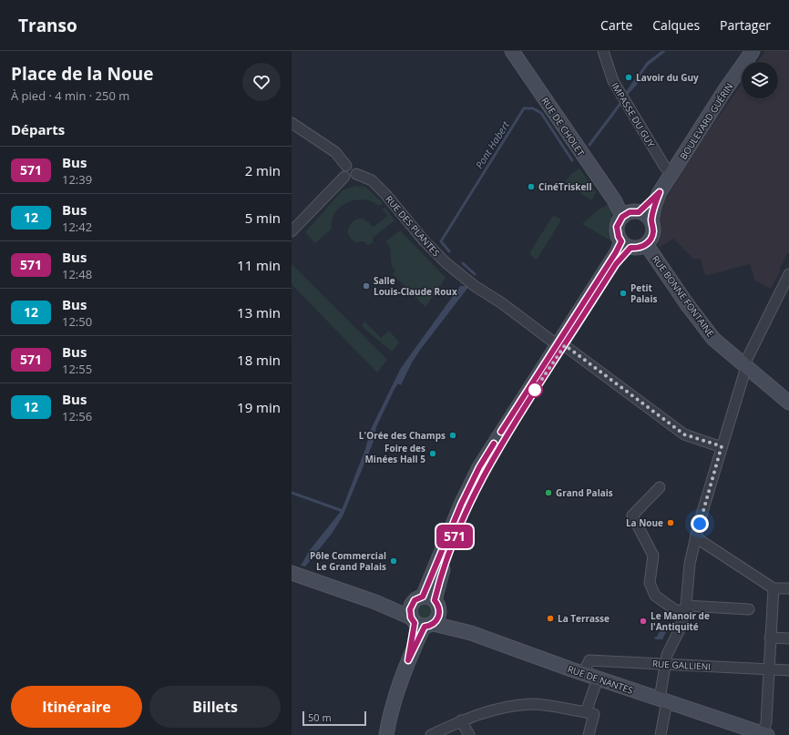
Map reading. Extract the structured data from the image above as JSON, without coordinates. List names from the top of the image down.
{
  "streets": {
    "main road": [
      "BOULEVARD GUÉRIN",
      "RUE DE CHOLET",
      "RUE BONNE FONTAINE",
      "RUE DE NANTES"
    ],
    "street": ["IMPASSE DU GUY", "RUE DES PLANTES", "RUE GALLIENI"]
  },
  "crossings": [
    ["IMPASSE DU GUY", "BOULEVARD GUÉRIN"],
    ["BOULEVARD GUÉRIN", "RUE DE CHOLET"],
    ["BOULEVARD GUÉRIN", "RUE BONNE FONTAINE"],
    ["RUE DE CHOLET", "RUE BONNE FONTAINE"],
    ["RUE GALLIENI", "RUE DE NANTES"]
  ],
  "water": ["Pont Habert"],
  "places": [
    "Lavoir du Guy",
    "CinéTriskell",
    "Salle Louis-Claude Roux",
    "Petit Palais",
    "L'Orée des Champs",
    "Foire des Minées Hall 5",
    "Grand Palais",
    "La Noue",
    "Pôle Commercial Le Grand Palais",
    "La Terrasse",
    "Le Manoir de l'Antiquité"
  ],
  "lines": ["bus line 571"],
  "scale_bar": "50 m",
  "page": {
    "header": "Transo",
    "nav": ["Carte", "Calques", "Partager"],
    "heading": [
      ["Place de la Noue", "À pied · 4 min · 250 m"],
      "Départs"
    ],
    "on_map": "571",
    "list": [
      {
        "mark": "571",
        "name": "Bus",
        "note": "12:39",
        "value": "2 min"
      },
      {
        "mark": "12",
        "name": "Bus",
        "note": "12:42",
        "value": "5 min"
      },
      {
        "mark": "571",
        "name": "Bus",
        "note": "12:48",
        "value": "11 min"
      },
      {
        "mark": "12",
        "name": "Bus",
        "note": "12:50",
        "value": "13 min"
      },
      {
        "mark": "571",
        "name": "Bus",
        "note": "12:55",
        "value": "18 min"
      },
      {
        "mark": "12",
        "name": "Bus",
        "note": "12:56",
        "value": "19 min"
      }
    ],
    "buttons": ["Itinéraire", "Billets"],
    "scale": "50 m"
  }
}
